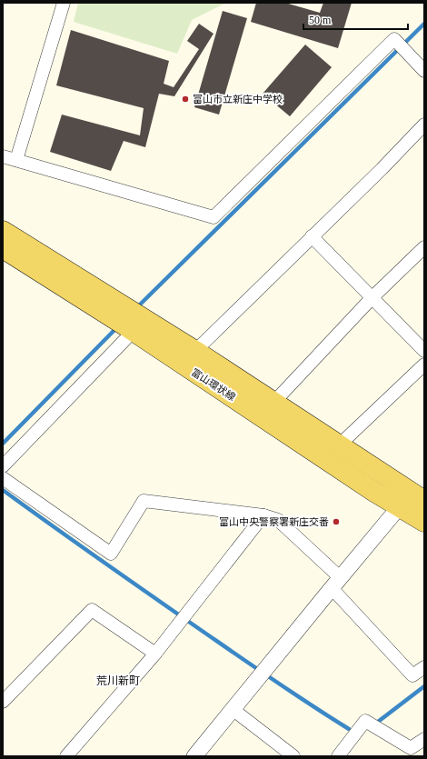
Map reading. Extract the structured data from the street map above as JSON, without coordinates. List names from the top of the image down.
{
  "streets": {
    "main road": ["富山環状線"]
  },
  "districts": ["荒川新町"],
  "places": ["富山市立新庄中学校", "富山中央警察署新庄交番"],
  "scale_bar": "50 m"
}
